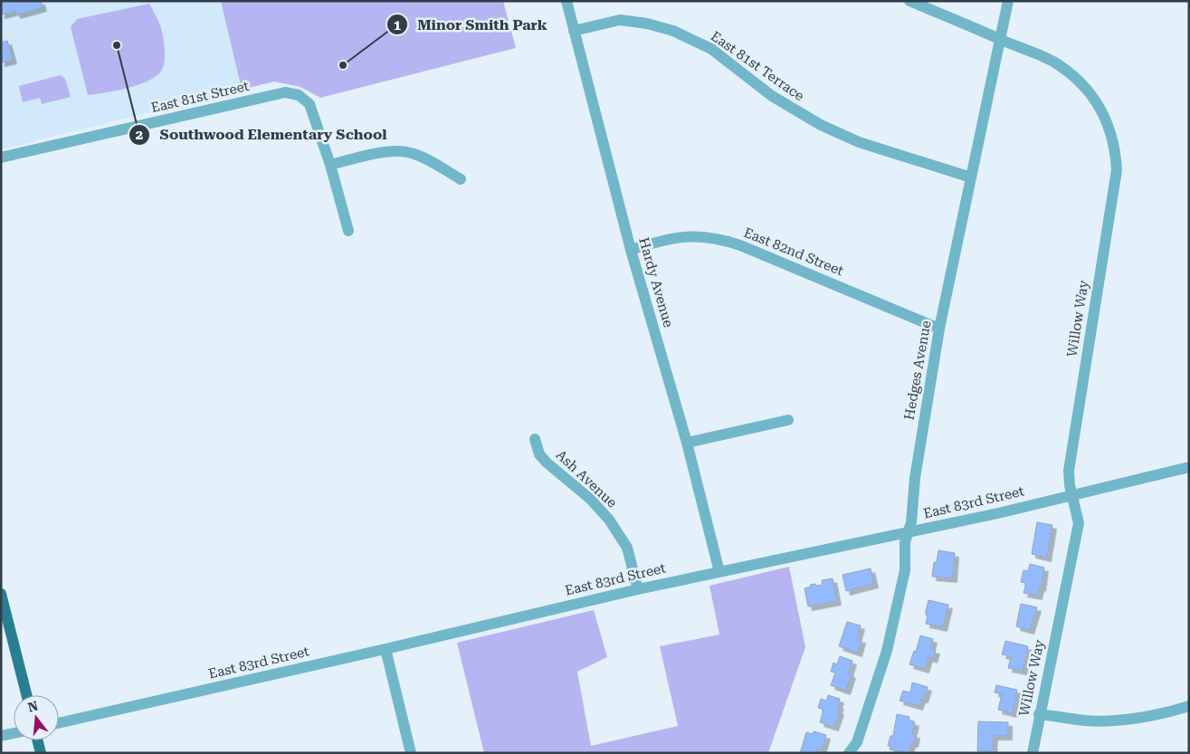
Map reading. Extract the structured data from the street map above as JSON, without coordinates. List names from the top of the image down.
{
  "streets": {
    "street": [
      "East 81st Terrace",
      "East 81st Street",
      "East 82nd Street",
      "Hardy Avenue",
      "Willow Way",
      "Hedges Avenue",
      "Ash Avenue",
      "East 83rd Street"
    ]
  },
  "crossings": [
    ["East 81st Terrace", "Hardy Avenue"],
    ["East 81st Terrace", "Hedges Avenue"],
    ["East 82nd Street", "Hardy Avenue"],
    ["East 82nd Street", "Hedges Avenue"],
    ["Hardy Avenue", "East 83rd Street"],
    ["Willow Way", "Hedges Avenue"],
    ["Willow Way", "East 83rd Street"],
    ["Hedges Avenue", "East 83rd Street"],
    ["Ash Avenue", "East 83rd Street"]
  ],
  "places": ["Southwood Elementary School", "Minor Smith Park"],
  "north": "top"
}
